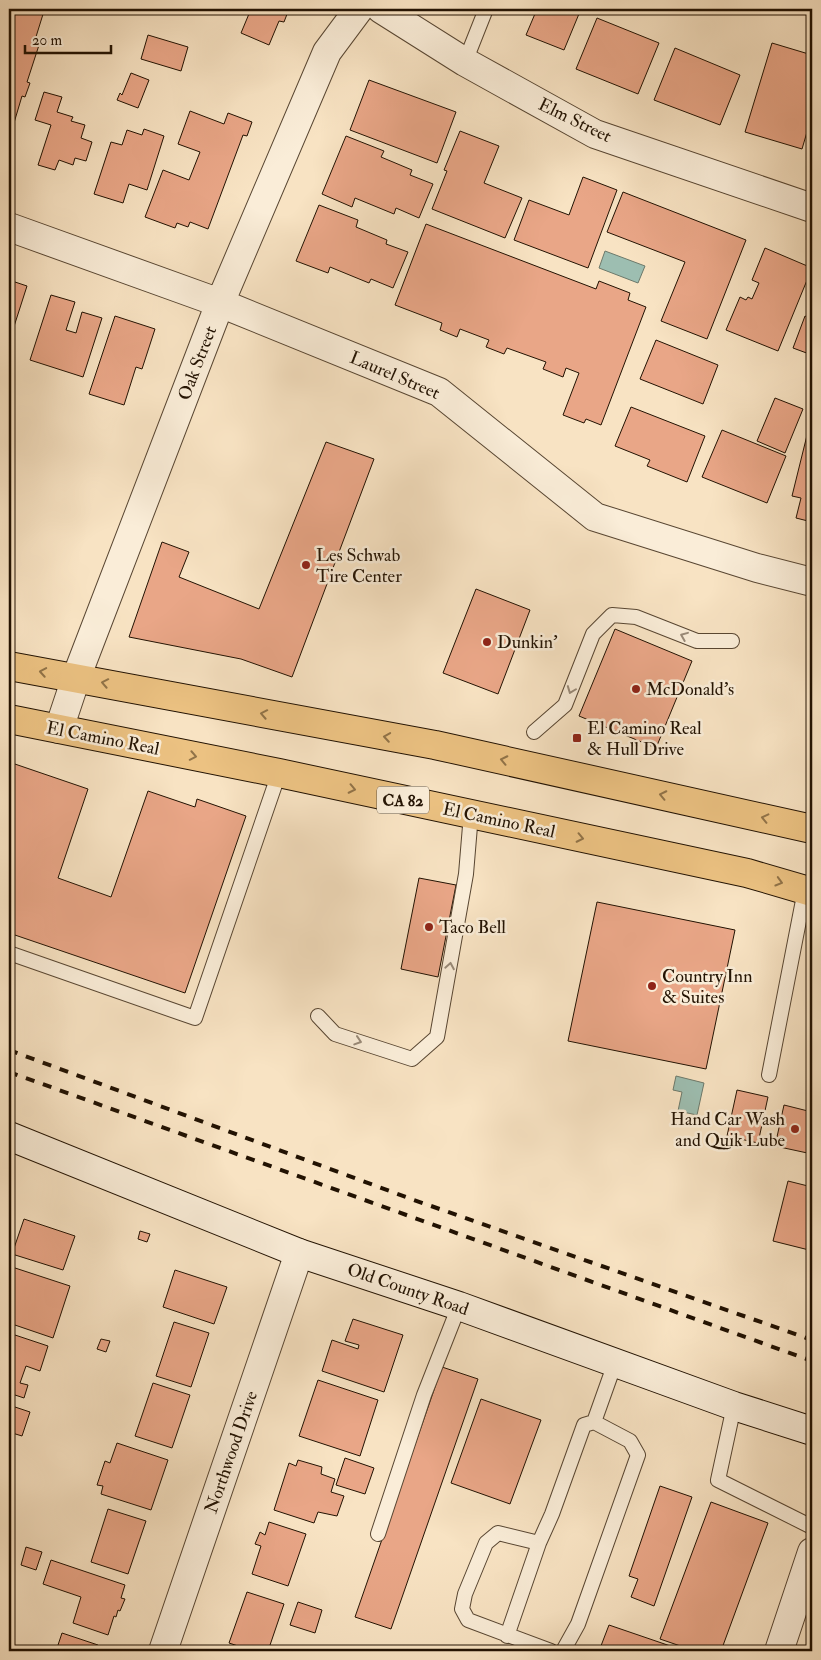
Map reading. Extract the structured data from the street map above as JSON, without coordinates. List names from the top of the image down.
{
  "streets": {
    "main road": ["El Camino Real", "CA 82"],
    "street": [
      "Elm Street",
      "Oak Street",
      "Laurel Street",
      "Old County Road",
      "Northwood Drive"
    ]
  },
  "crossings": [
    ["Oak Street", "Laurel Street"],
    ["Oak Street", "El Camino Real"],
    ["Old County Road", "Northwood Drive"]
  ],
  "places": {
    "other": [
      "Les Schwab Tire Center",
      "Dunkin'",
      "McDonald's",
      "Taco Bell",
      "Country Inn & Suites",
      "Hand Car Wash and Quik Lube"
    ],
    "transit": ["El Camino Real & Hull Drive"]
  },
  "scale_bar": "20 m"
}
